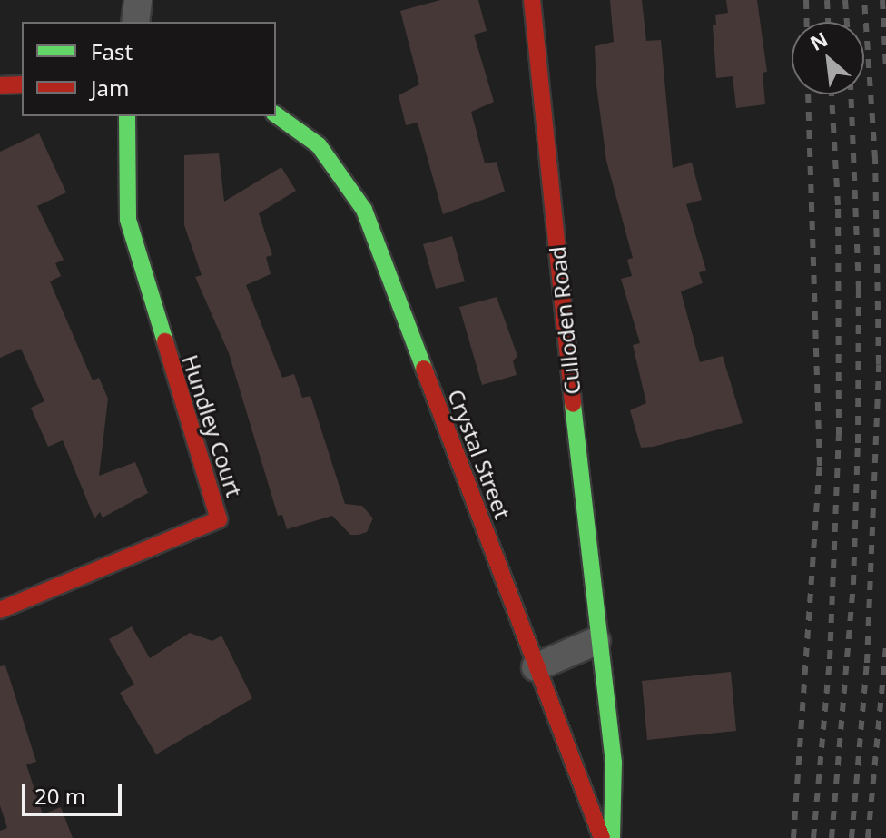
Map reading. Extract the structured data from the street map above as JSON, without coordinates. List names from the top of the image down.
{
  "streets": {
    "street": ["Culloden Road", "Hundley Court", "Crystal Street"]
  },
  "legend": ["Fast", "Jam"],
  "scale_bar": "20 m",
  "north": "top left"
}
